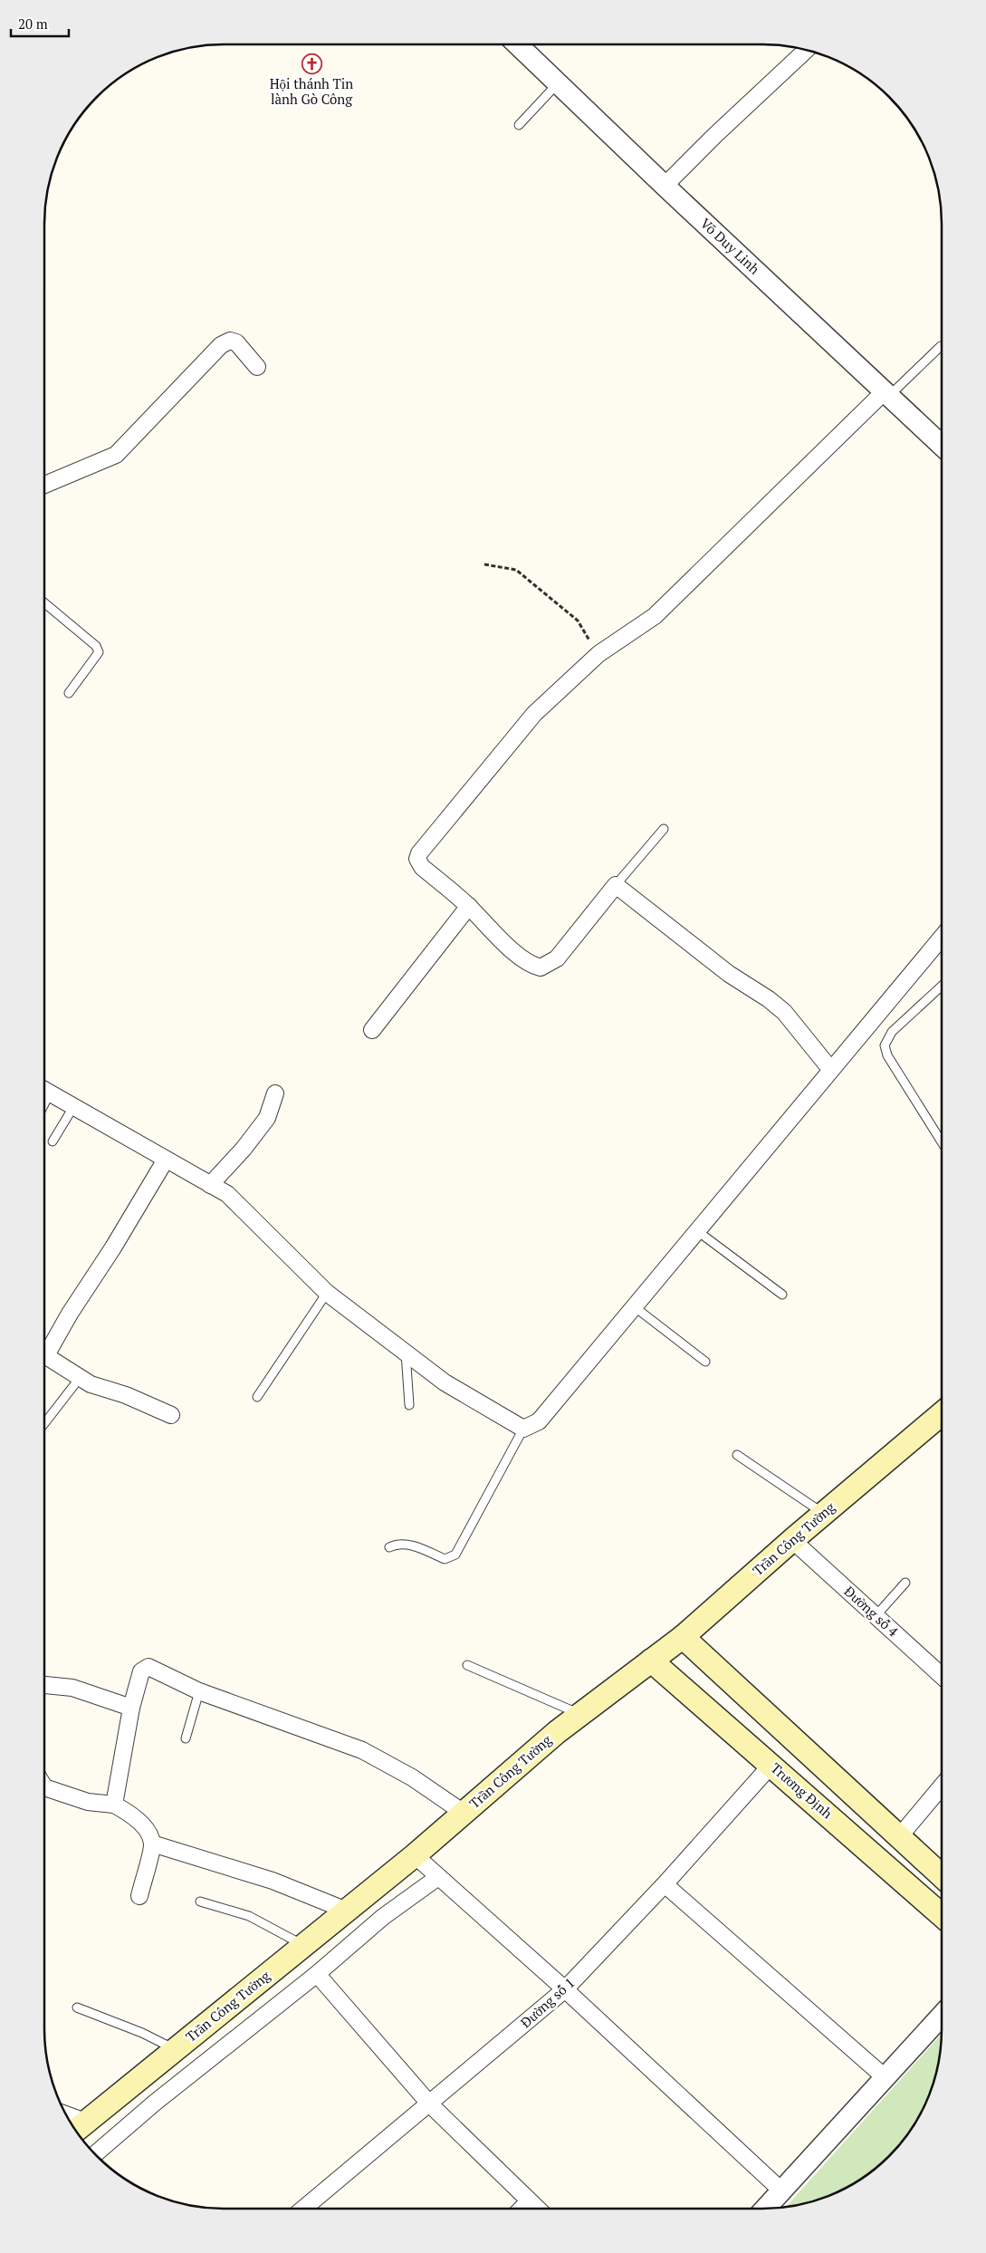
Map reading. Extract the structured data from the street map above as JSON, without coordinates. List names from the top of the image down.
{
  "streets": {
    "main road": ["Trần Công Tường", "Trương Định"],
    "street": ["Võ Duy Linh", "Đường số 4", "Đường số 1"]
  },
  "crossings": [
    ["Trần Công Tường", "Đường số 4"],
    ["Trần Công Tường", "Trương Định"],
    ["Trương Định", "Đường số 1"]
  ],
  "places": {
    "church": ["Hội thánh Tin lành Gò Công"]
  },
  "scale_bar": "20 m"
}
